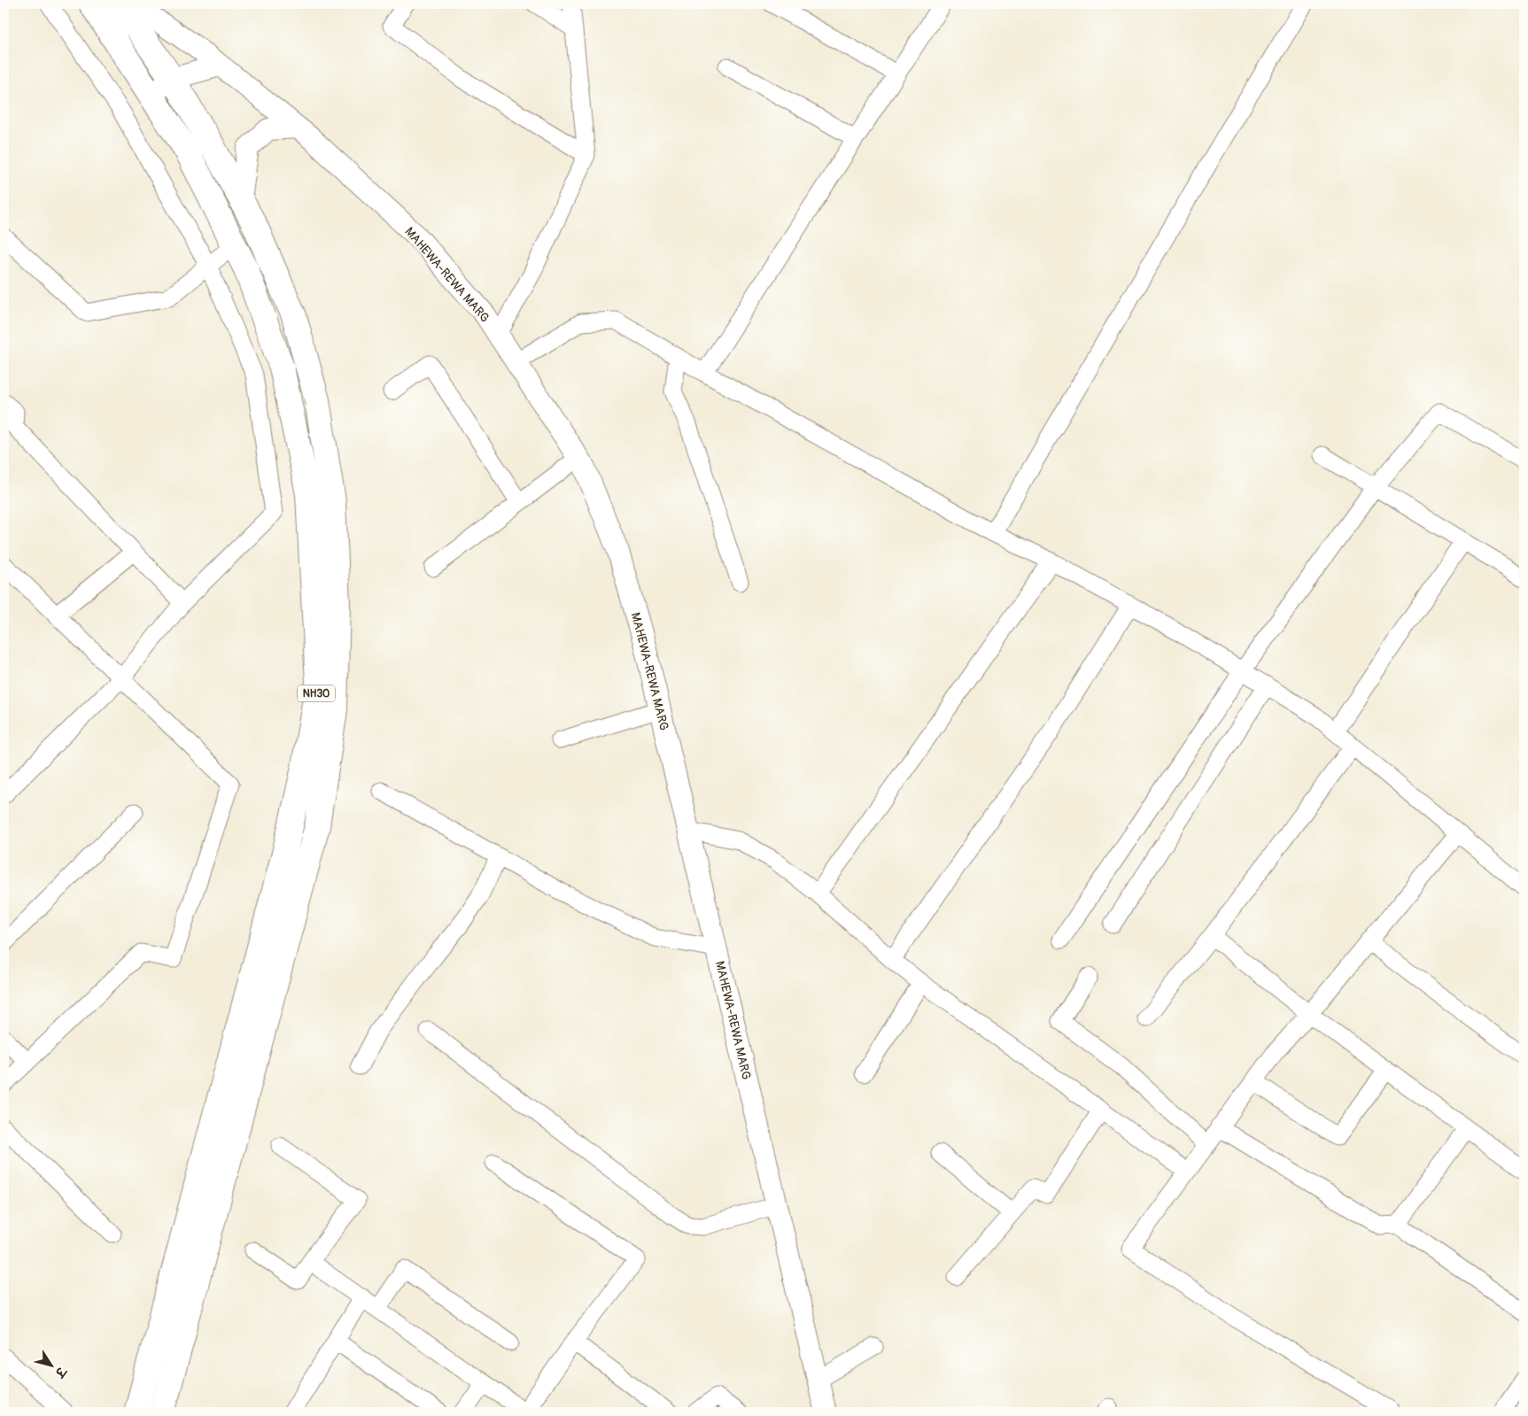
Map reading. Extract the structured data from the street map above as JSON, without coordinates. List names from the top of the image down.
{
  "streets": {
    "highway": ["NH30"],
    "main road": ["MAHEWA-REWA MARG"]
  },
  "north": "bottom right"
}
